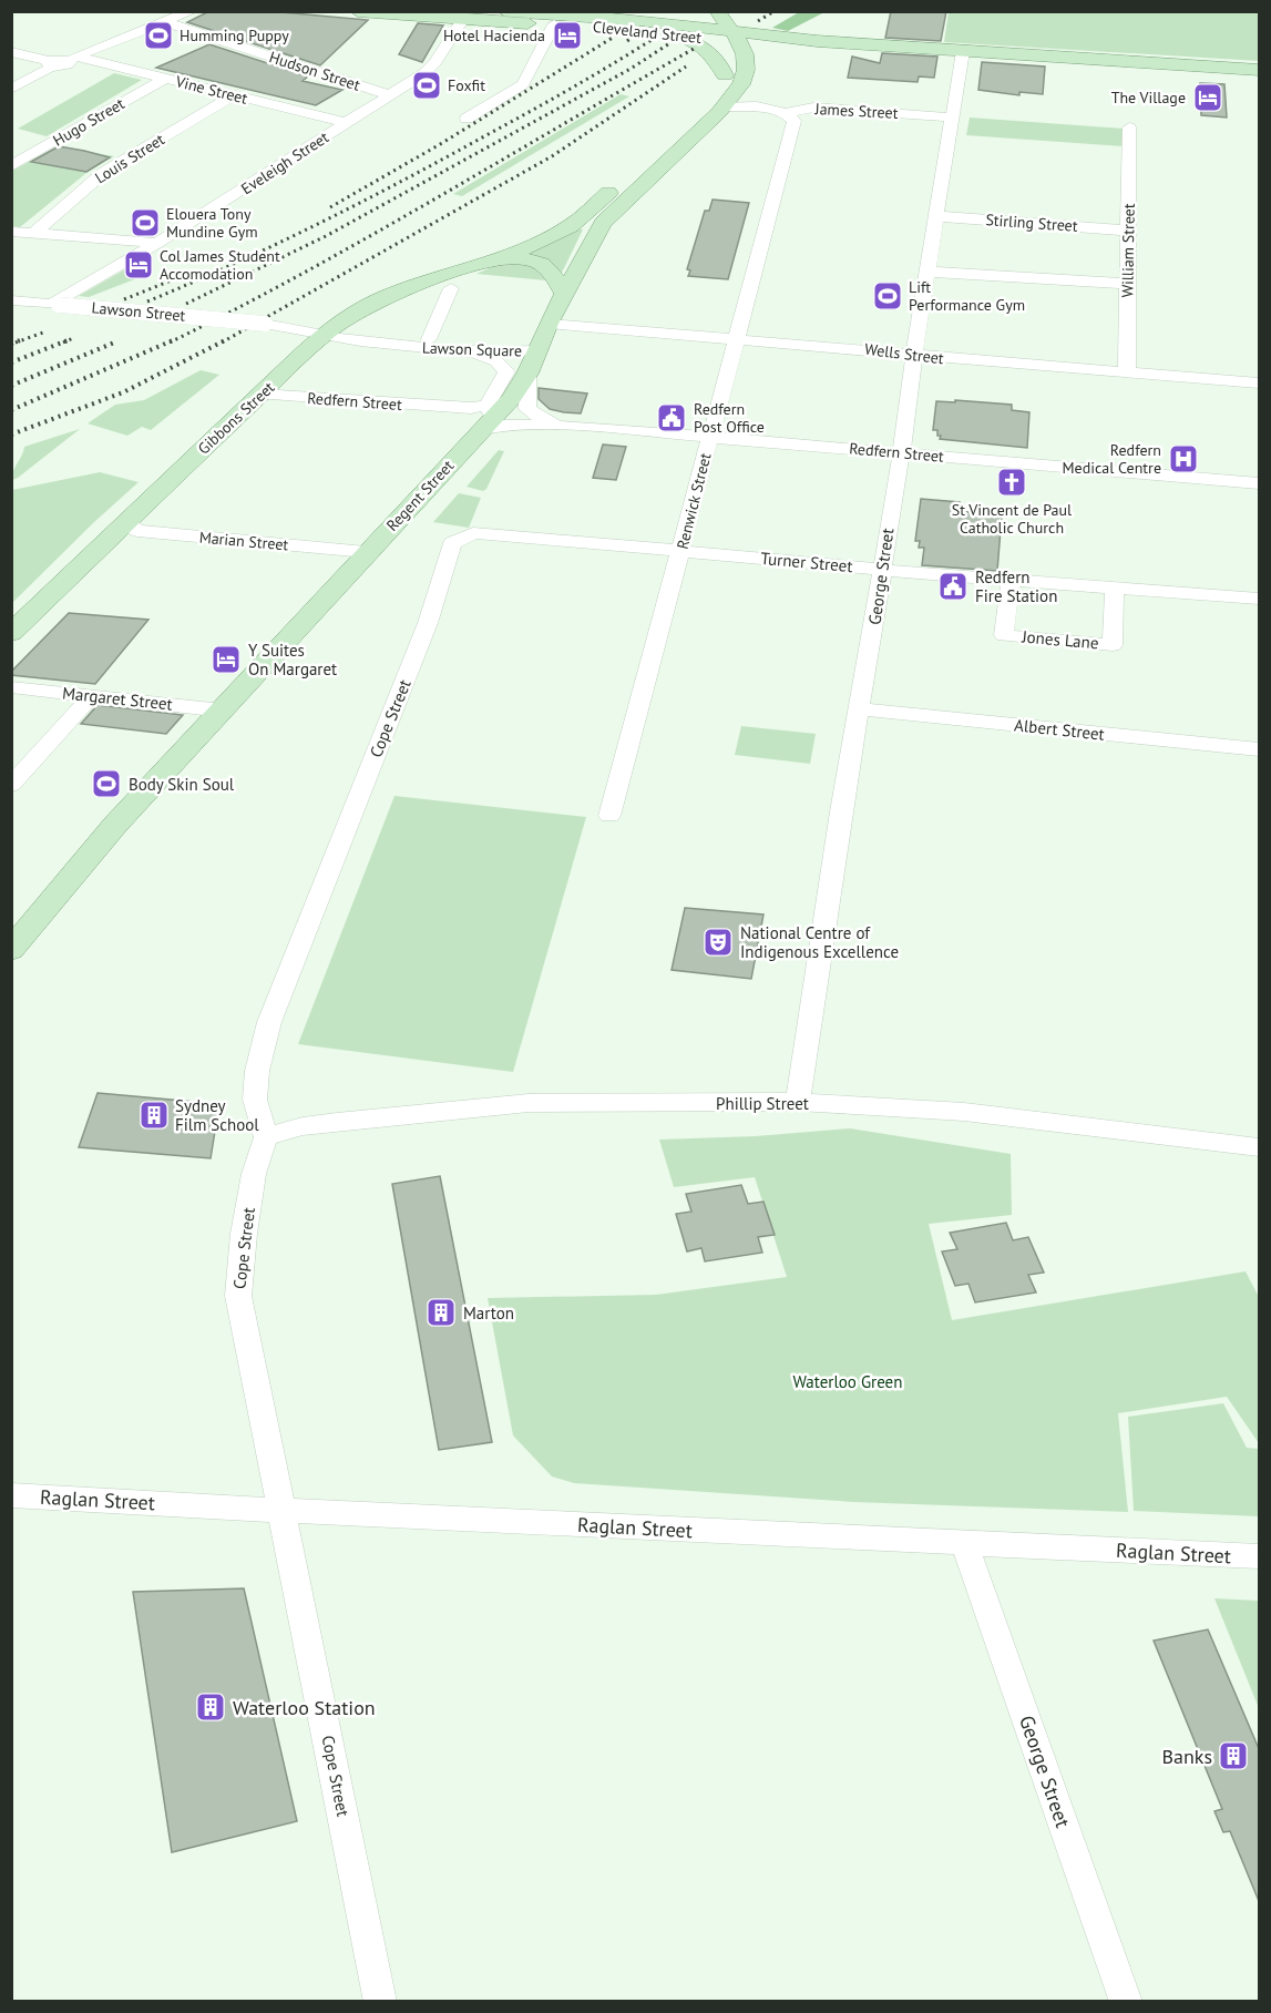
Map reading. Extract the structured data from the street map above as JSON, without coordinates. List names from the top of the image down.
{
  "streets": {
    "main road": ["Cleveland Street", "Gibbons Street", "Regent Street"],
    "street": [
      "Hudson Street",
      "Vine Street",
      "James Street",
      "Hugo Street",
      "Louis Street",
      "Eveleigh Street",
      "Stirling Street",
      "William Street",
      "Lawson Street",
      "Lawson Square",
      "Wells Street",
      "Redfern Street",
      "Renwick Street",
      "Marian Street",
      "Turner Street",
      "George Street",
      "Jones Lane",
      "Margaret Street",
      "Cope Street",
      "Albert Street",
      "Phillip Street",
      "Raglan Street"
    ]
  },
  "crossings": [
    ["Cleveland Street", "Eveleigh Street"],
    ["Cleveland Street", "George Street"],
    ["Hudson Street", "Eveleigh Street"],
    ["Vine Street", "Hugo Street"],
    ["Vine Street", "Louis Street"],
    ["Vine Street", "Eveleigh Street"],
    ["James Street", "Regent Street"],
    ["James Street", "Renwick Street"],
    ["James Street", "George Street"],
    ["Eveleigh Street", "Lawson Street"],
    ["Stirling Street", "William Street"],
    ["Stirling Street", "George Street"],
    ["William Street", "Wells Street"],
    ["Lawson Street", "Lawson Square"],
    ["Lawson Street", "Gibbons Street"],
    ["Lawson Square", "Gibbons Street"],
    ["Lawson Square", "Regent Street"],
    ["Wells Street", "Regent Street"],
    ["Wells Street", "Renwick Street"],
    ["Wells Street", "George Street"],
    ["Redfern Street", "Gibbons Street"],
    ["Redfern Street", "Regent Street"],
    ["Redfern Street", "Renwick Street"],
    ["Redfern Street", "George Street"],
    ["Gibbons Street", "Marian Street"],
    ["Regent Street", "Marian Street"],
    ["Regent Street", "Margaret Street"],
    ["Renwick Street", "Turner Street"],
    ["Turner Street", "George Street"],
    ["Turner Street", "Jones Lane"],
    ["Turner Street", "Cope Street"],
    ["George Street", "Albert Street"],
    ["George Street", "Phillip Street"],
    ["George Street", "Raglan Street"],
    ["Cope Street", "Phillip Street"],
    ["Cope Street", "Raglan Street"]
  ],
  "parks": ["Waterloo Green"],
  "places": {
    "sports": [
      "Humming Puppy",
      "Foxfit",
      "Elouera Tony Mundine Gym",
      "Lift Performance Gym",
      "Body Skin Soul"
    ],
    "hotel": [
      "Hotel Hacienda",
      "The Village",
      "Col James Student Accomodation",
      "Y Suites On Margaret"
    ],
    "public building": ["Redfern Post Office", "Redfern Fire Station"],
    "hospital": ["Redfern Medical Centre"],
    "church": ["St Vincent de Paul Catholic Church"],
    "theatre": ["National Centre of Indigenous Excellence"],
    "building": [
      "Sydney Film School",
      "Marton",
      "Waterloo Station",
      "Banks"
    ]
  }
}
